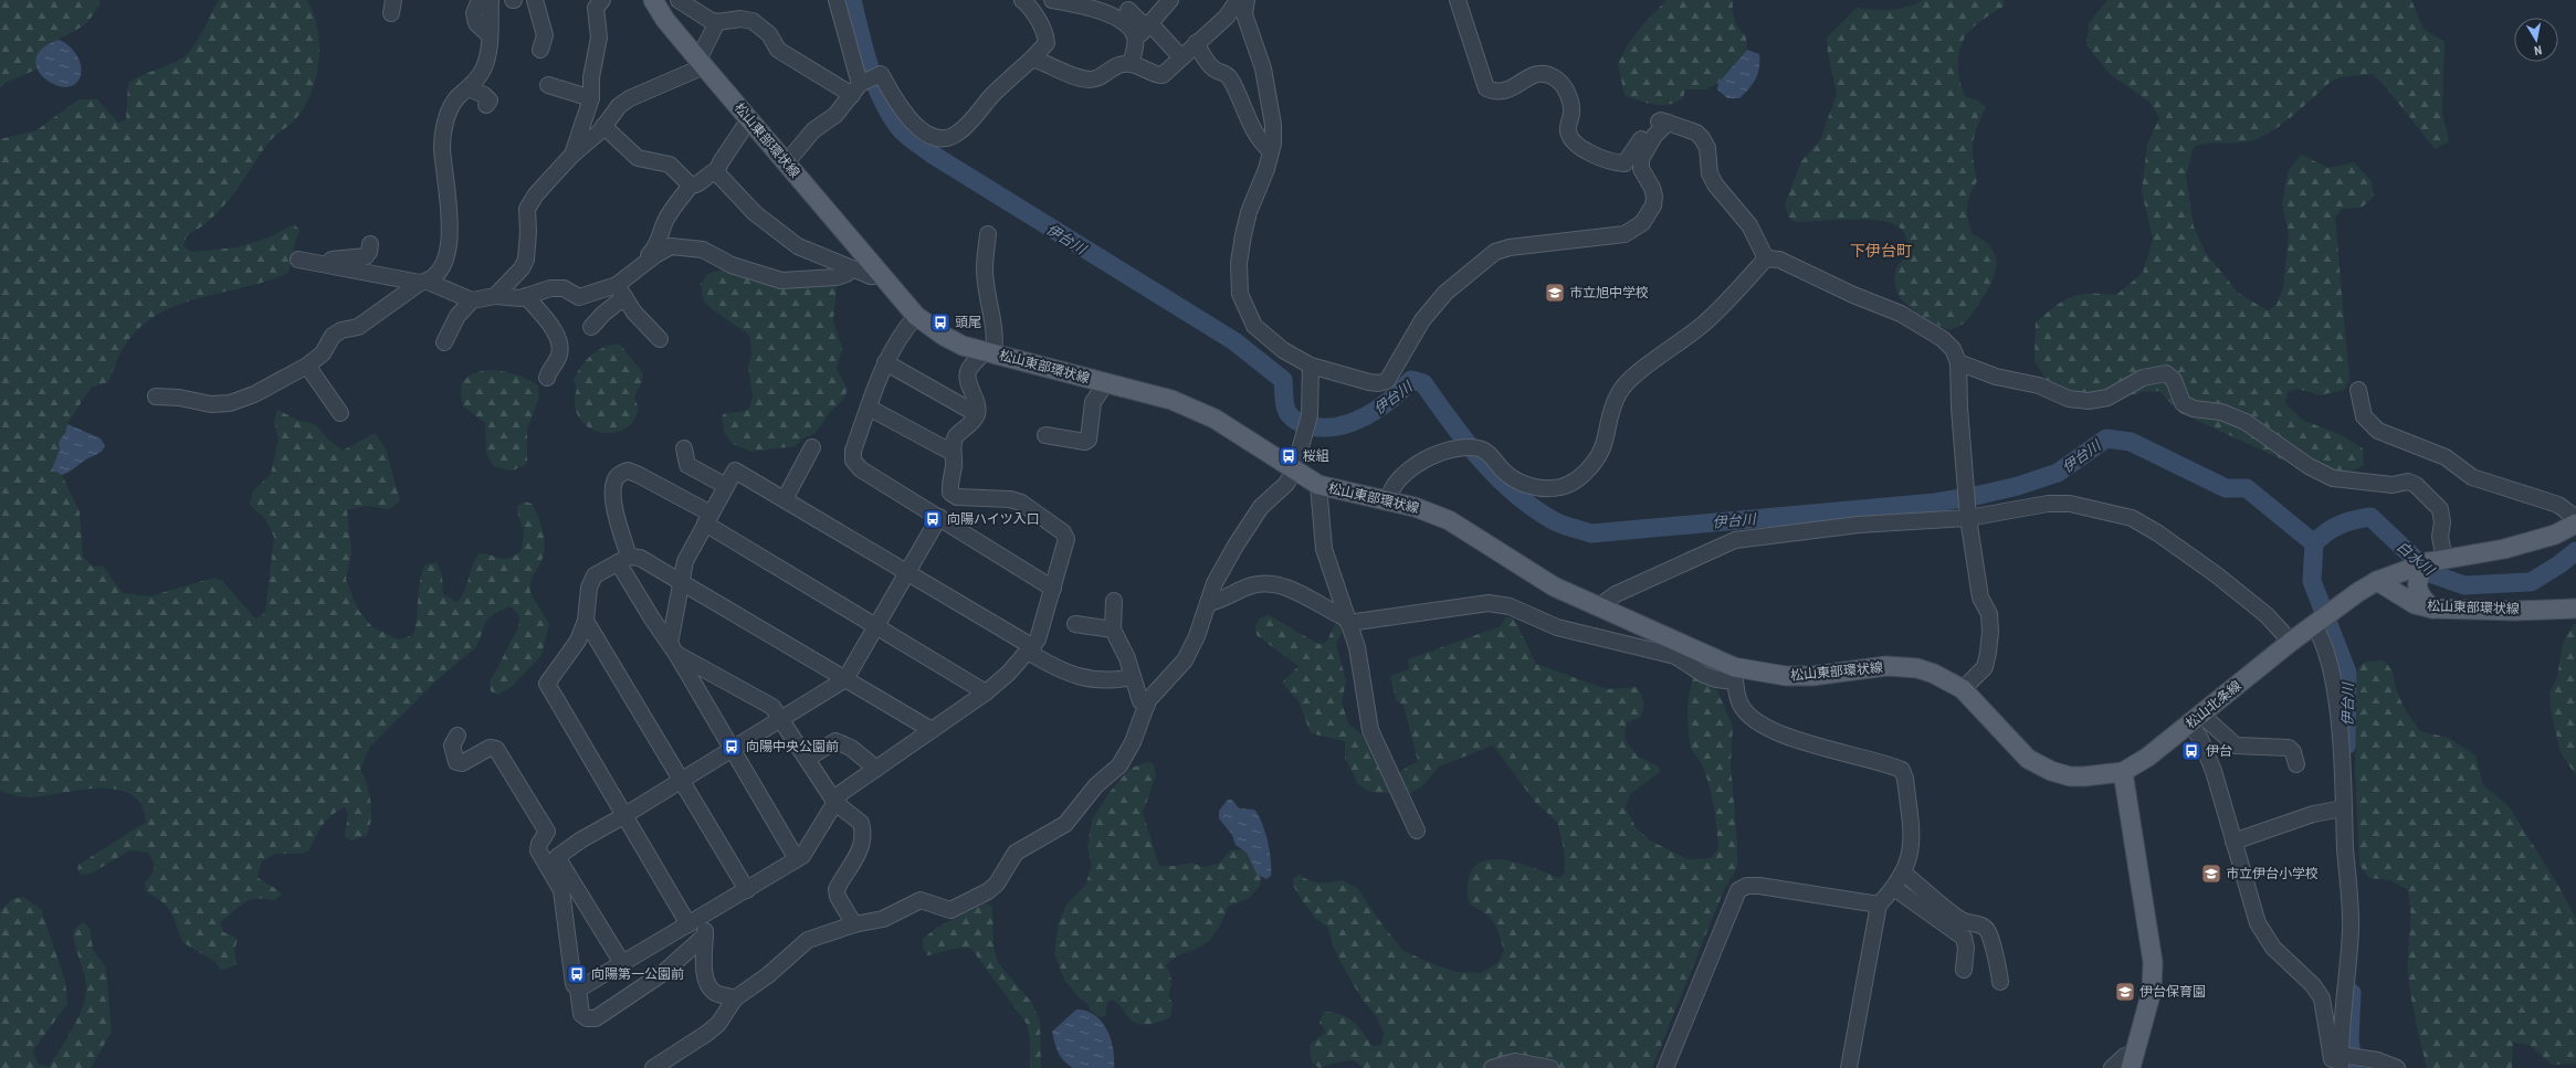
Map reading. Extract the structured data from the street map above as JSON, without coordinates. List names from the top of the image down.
{
  "streets": {
    "main road": ["松山東部環状線", "松山北条線"]
  },
  "crossings": [
    ["松山東部環状線", "松山北条線"]
  ],
  "districts": ["下伊台町"],
  "water": ["伊台川", "白水川"],
  "places": {
    "school or university": ["市立旭中学校", "市立伊台小学校", "伊台保育園"],
    "bus stop": [
      "頭尾",
      "桜組",
      "向陽ハイツ入口",
      "向陽中央公園前",
      "伊台",
      "向陽第一公園前"
    ]
  },
  "north": "bottom"
}
